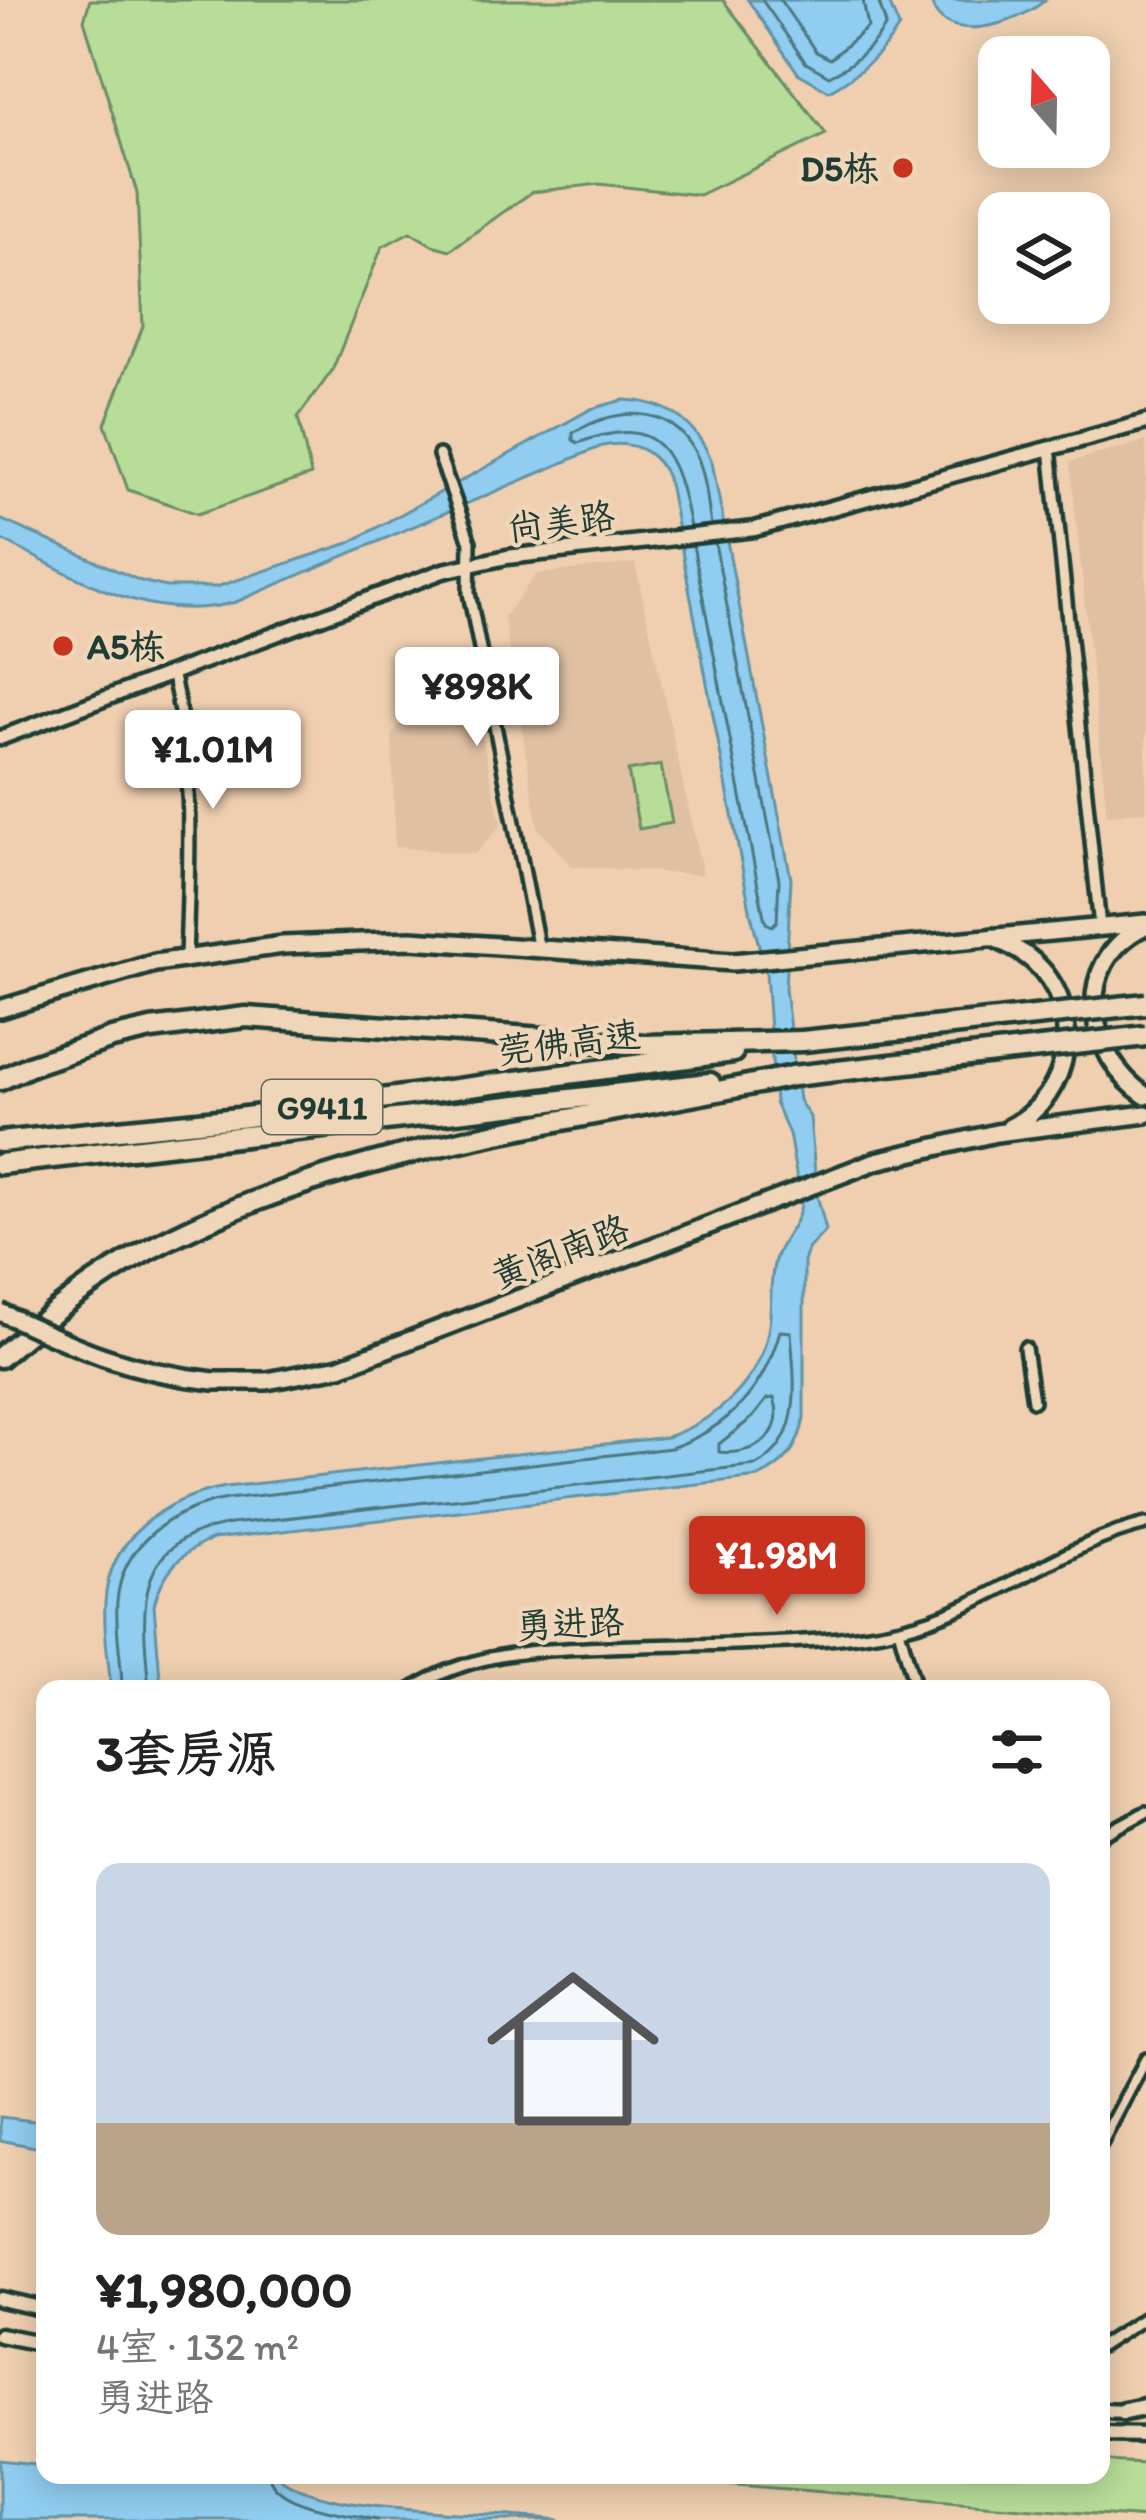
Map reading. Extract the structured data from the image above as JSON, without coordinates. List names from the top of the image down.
{
  "streets": {
    "highway": ["莞佛高速", "G9411"],
    "main road": ["黄阁南路"],
    "street": ["尚美路", "勇进路"]
  },
  "places": ["D5栋", "A5栋"],
  "north": "top",
  "page": {
    "price": ["¥898K", "¥1.01M", "¥1.98M"],
    "heading": "3套房源",
    "list": [
      {
        "name": "¥1,980,000",
        "note": "4室 · 132 m² · 勇进路"
      }
    ]
  }
}
